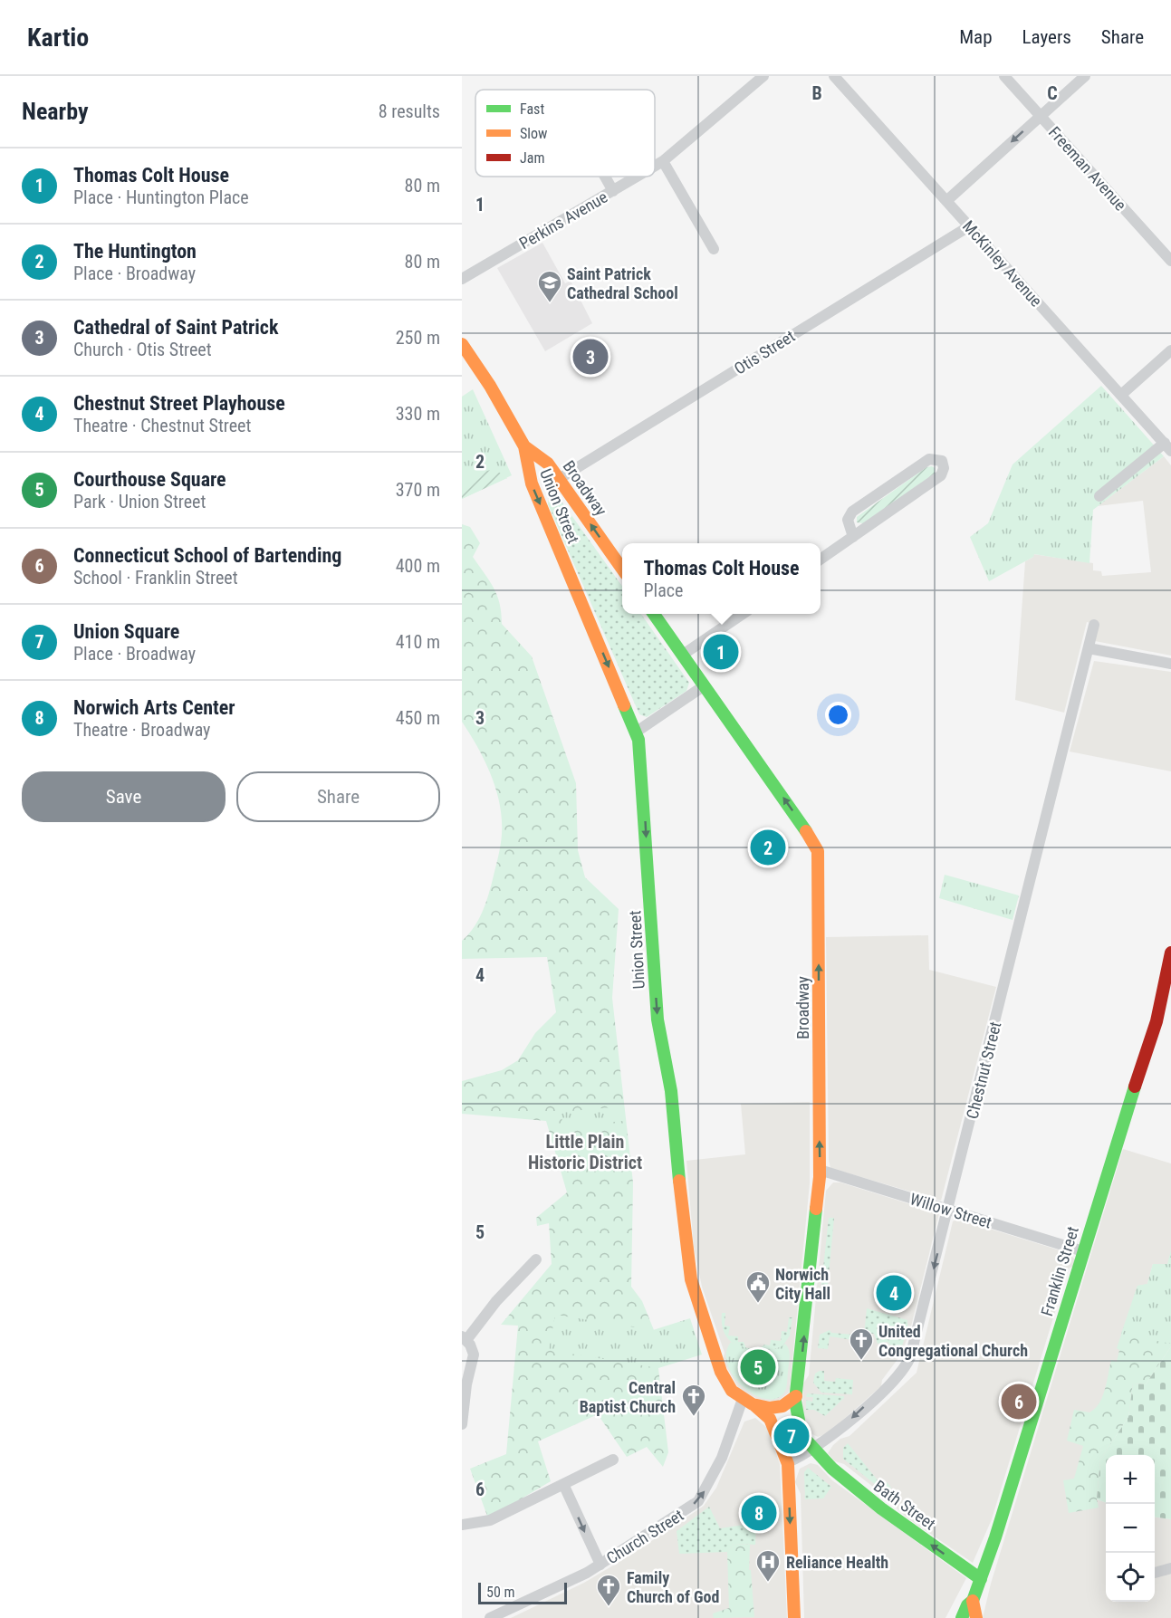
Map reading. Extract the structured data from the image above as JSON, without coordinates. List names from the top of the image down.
{
  "streets": {
    "main road": [
      "Broadway",
      "Union Street",
      "Franklin Street",
      "Bath Street"
    ],
    "street": [
      "Freeman Avenue",
      "Perkins Avenue",
      "McKinley Avenue",
      "Otis Street",
      "Chestnut Street",
      "Willow Street",
      "Church Street"
    ]
  },
  "crossings": [
    ["McKinley Avenue", "Otis Street"],
    ["Otis Street", "Broadway"],
    ["Broadway", "Union Street"],
    ["Broadway", "Chestnut Street"],
    ["Broadway", "Willow Street"],
    ["Broadway", "Bath Street"],
    ["Union Street", "Church Street"],
    ["Chestnut Street", "Willow Street"],
    ["Chestnut Street", "Bath Street"],
    ["Willow Street", "Franklin Street"],
    ["Franklin Street", "Bath Street"]
  ],
  "one_way": [
    "Broadway",
    "Union Street",
    "Bath Street",
    "Church Street"
  ],
  "districts": ["Little Plain Historic District"],
  "places": {
    "school or university": ["Saint Patrick Cathedral School"],
    "public building": ["Norwich City Hall"],
    "church": ["United Congregational Church", "Central Baptist Church", "Family Church of God"],
    "hospital": ["Reliance Health"]
  },
  "legend": ["Fast", "Slow", "Jam"],
  "scale_bar": "50 m",
  "page": {
    "header": "Kartio",
    "nav": ["Map", "Layers", "Share"],
    "heading": ["Nearby", "8 results"],
    "list": [
      {
        "mark": "1",
        "name": "Thomas Colt House",
        "note": "Place · Huntington Place",
        "value": "80 m"
      },
      {
        "mark": "2",
        "name": "The Huntington",
        "note": "Place · Broadway",
        "value": "80 m"
      },
      {
        "mark": "3",
        "name": "Cathedral of Saint Patrick",
        "note": "Church · Otis Street",
        "value": "250 m"
      },
      {
        "mark": "4",
        "name": "Chestnut Street Playhouse",
        "note": "Theatre · Chestnut Street",
        "value": "330 m"
      },
      {
        "mark": "5",
        "name": "Courthouse Square",
        "note": "Park · Union Street",
        "value": "370 m"
      },
      {
        "mark": "6",
        "name": "Connecticut School of Bartending",
        "note": "School · Franklin Street",
        "value": "400 m"
      },
      {
        "mark": "7",
        "name": "Union Square",
        "note": "Place · Broadway",
        "value": "410 m"
      },
      {
        "mark": "8",
        "name": "Norwich Arts Center",
        "note": "Theatre · Broadway",
        "value": "450 m"
      }
    ],
    "pins": [
      "3",
      "1",
      "2",
      "4",
      "5",
      "6",
      "7",
      "8"
    ],
    "popup": ["Thomas Colt House", "Place"],
    "buttons": ["Save", "Share"],
    "map_buttons": ["+", "−"],
    "scale": "50 m"
  },
  "grid": {
    "columns": ["B", "C"],
    "rows": [
      "1",
      "2",
      "3",
      "4",
      "5",
      "6"
    ]
  }
}
